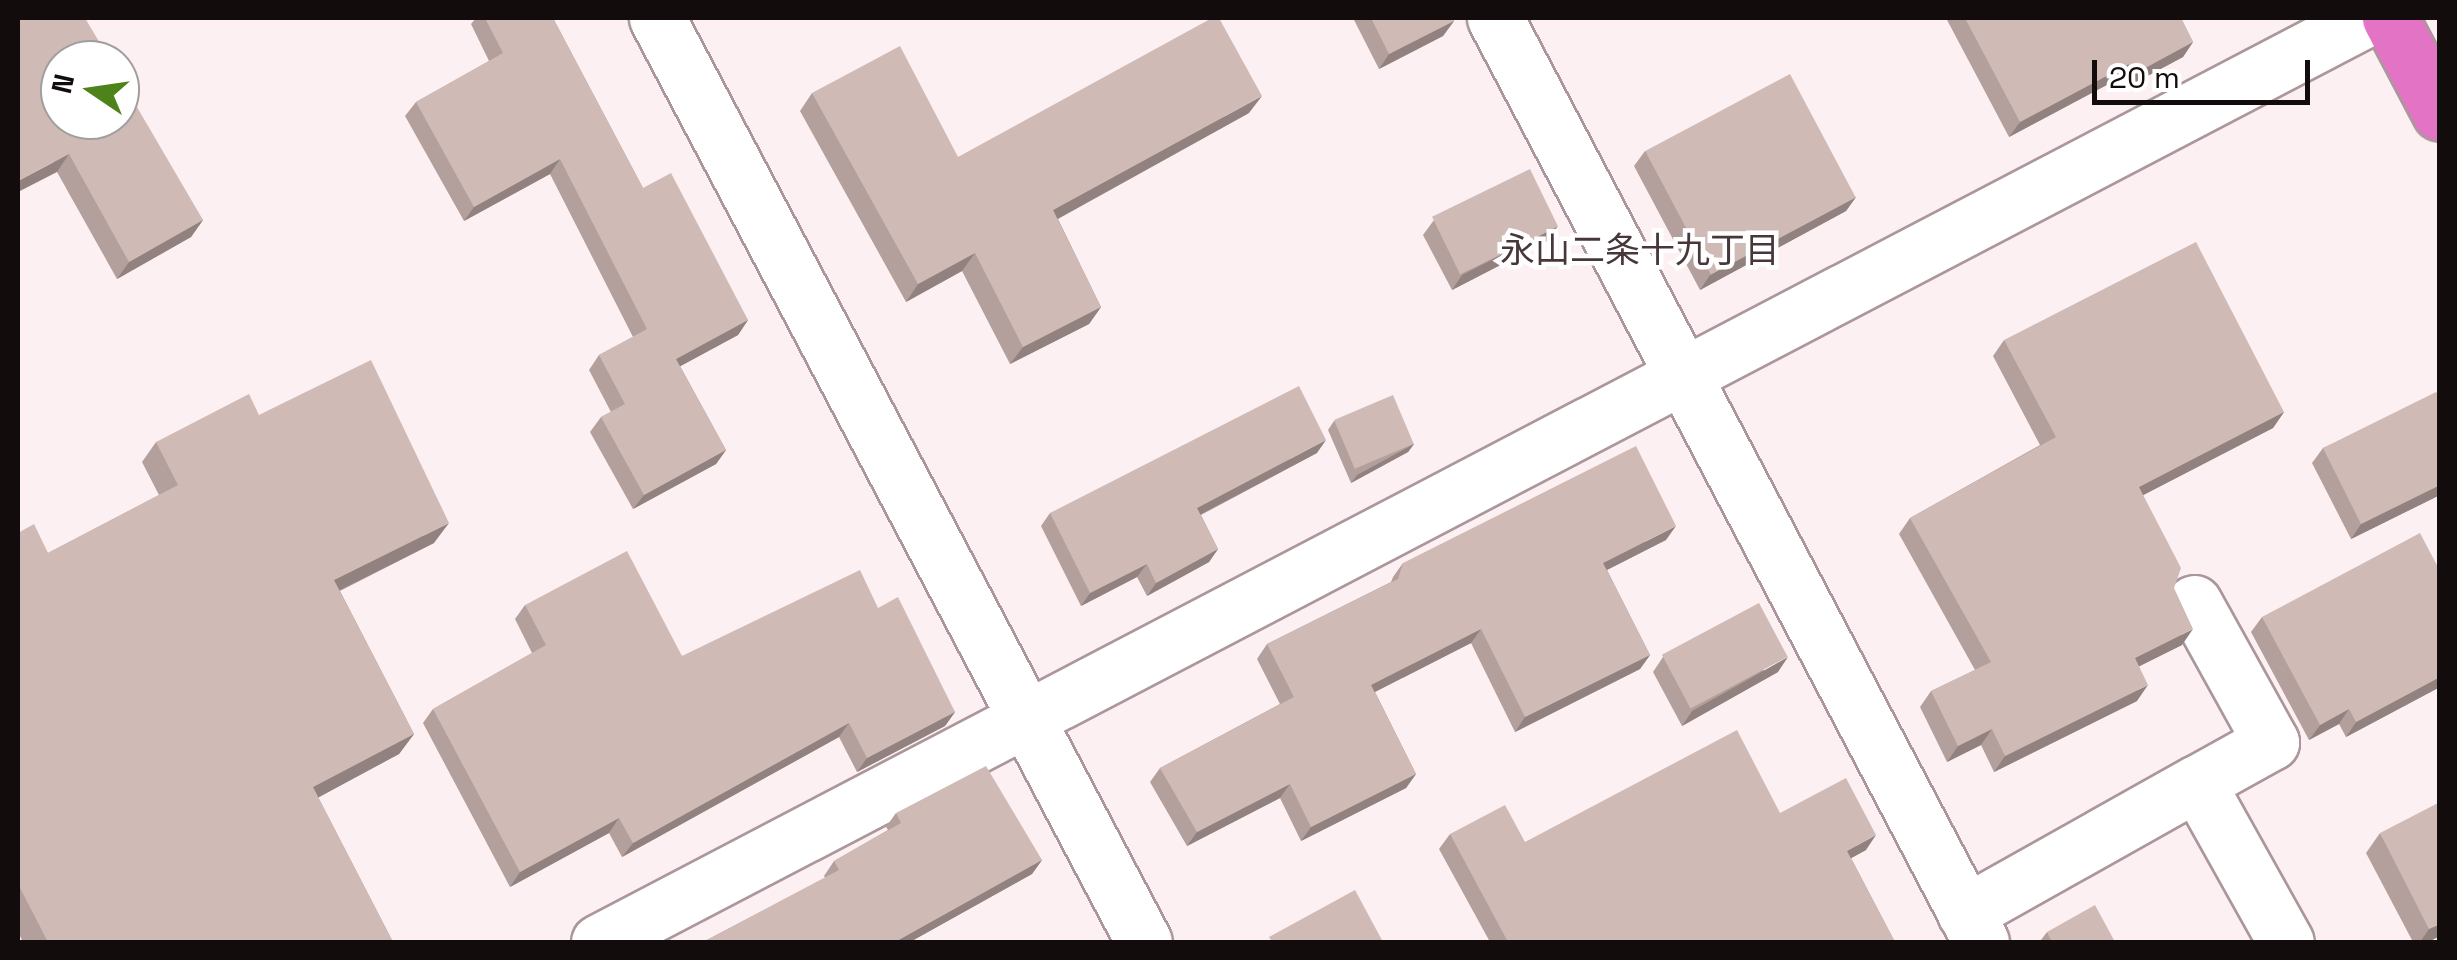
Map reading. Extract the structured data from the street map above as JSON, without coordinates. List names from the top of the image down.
{
  "districts": ["永山二条十九丁目"],
  "scale_bar": "20 m",
  "north": "left"
}
